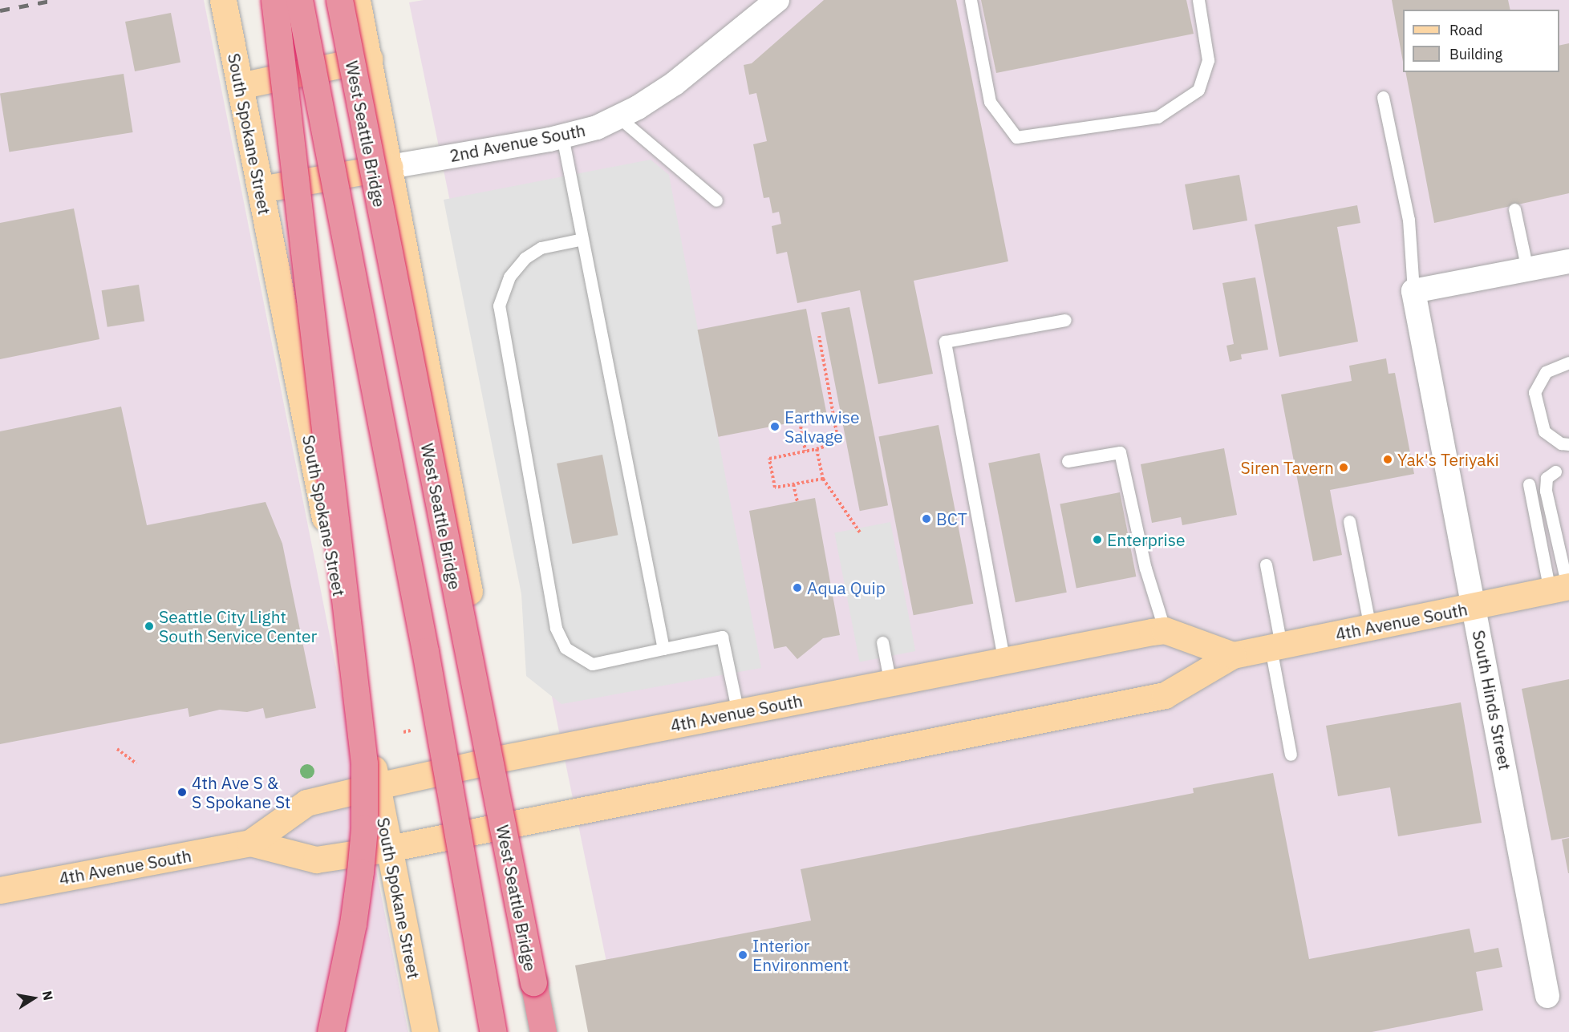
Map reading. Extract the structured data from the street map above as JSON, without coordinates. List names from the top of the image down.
{
  "streets": {
    "highway": ["West Seattle Bridge"],
    "main road": ["South Spokane Street", "4th Avenue South"],
    "street": ["2nd Avenue South", "South Hinds Street"]
  },
  "crossings": [
    ["South Spokane Street", "4th Avenue South"],
    ["4th Avenue South", "South Hinds Street"]
  ],
  "places": [
    "Earthwise Salvage",
    "Yak's Teriyaki",
    "Siren Tavern",
    "BCT",
    "Enterprise",
    "Aqua Quip",
    "Seattle City Light South Service Center",
    "4th Ave S & S Spokane St",
    "Interior Environment"
  ],
  "legend": ["Road", "Building"],
  "north": "right"
}
